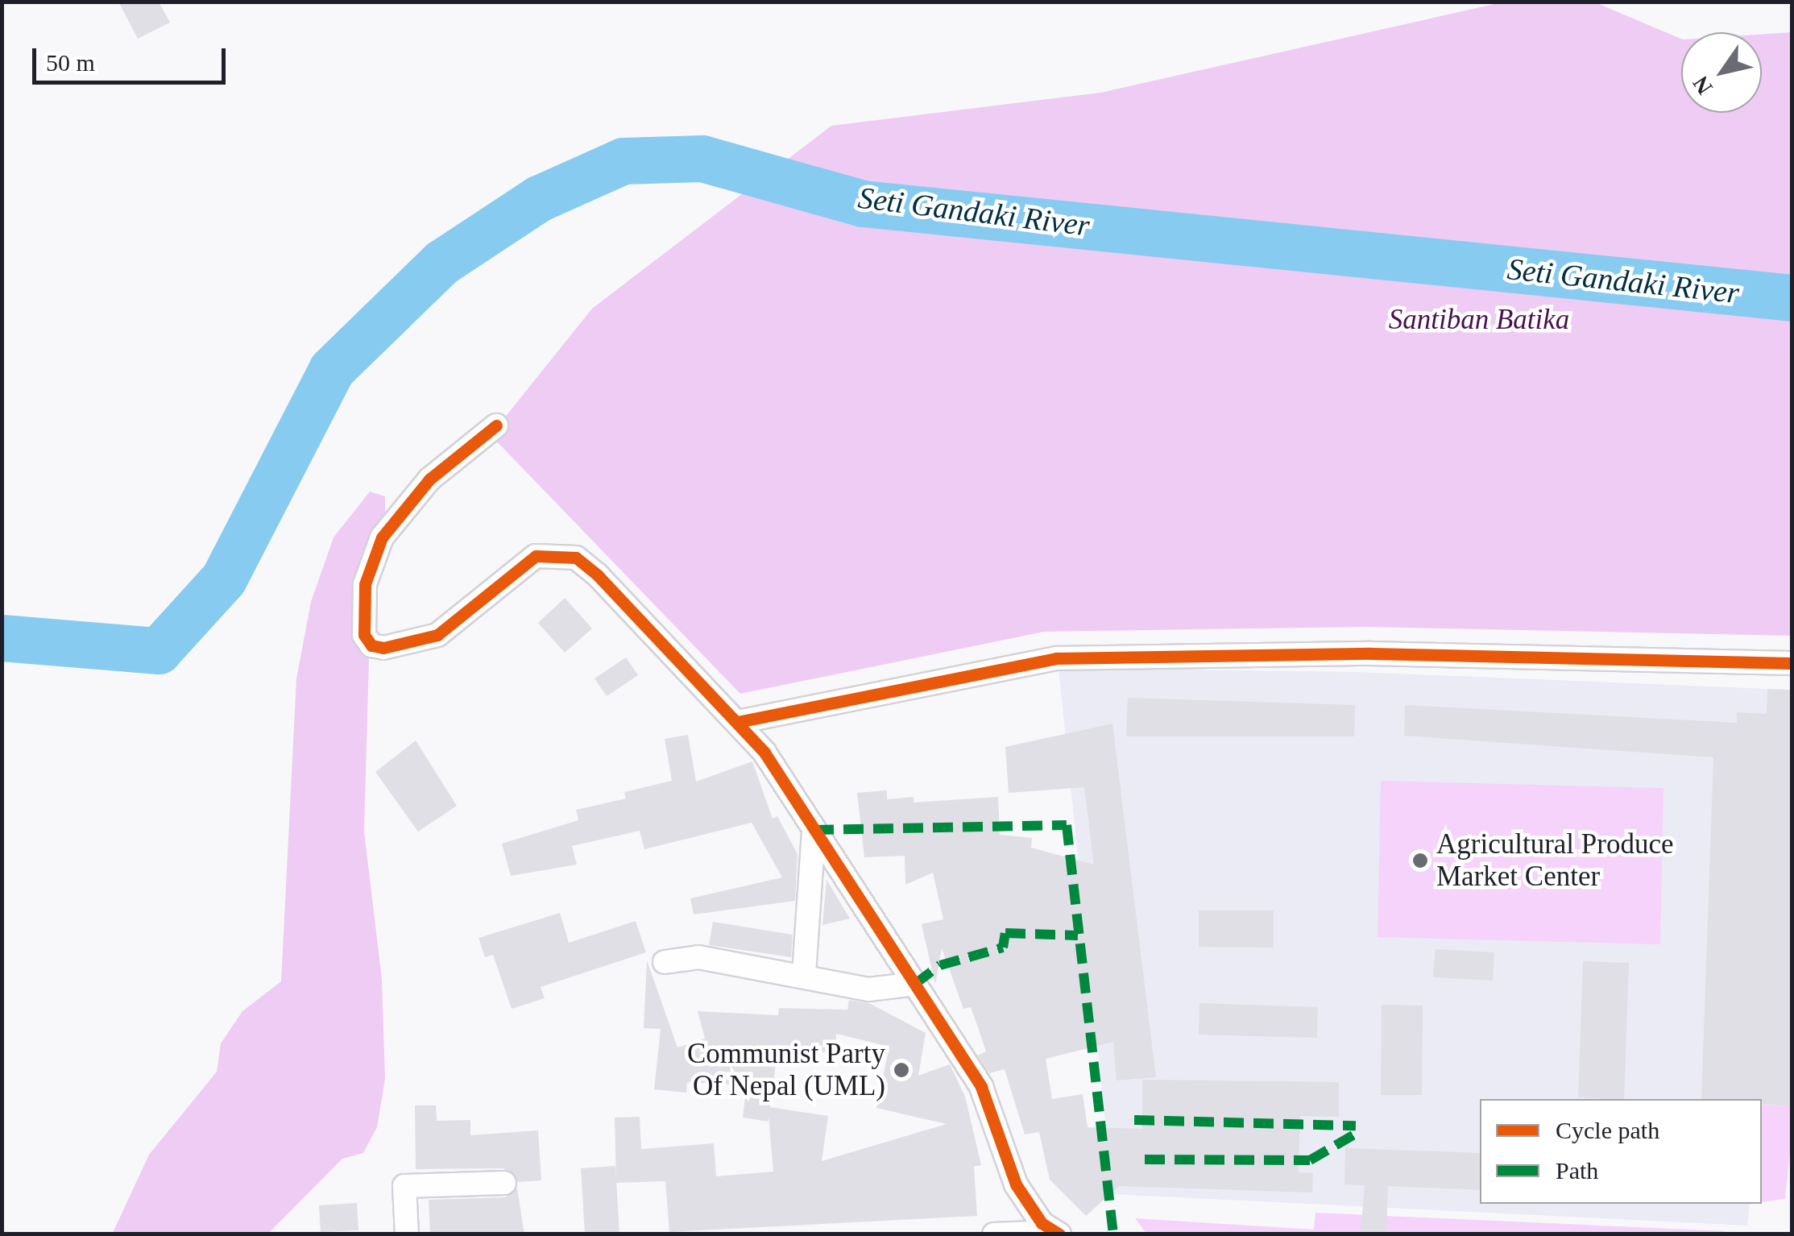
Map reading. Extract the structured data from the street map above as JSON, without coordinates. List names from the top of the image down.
{
  "water": ["Seti Gandaki River"],
  "parks": ["Santiban Batika"],
  "places": ["Agricultural Produce Market Center", "Communist Party Of Nepal (UML)"],
  "legend": ["Cycle path", "Path"],
  "scale_bar": "50 m",
  "north": "bottom left"
}
